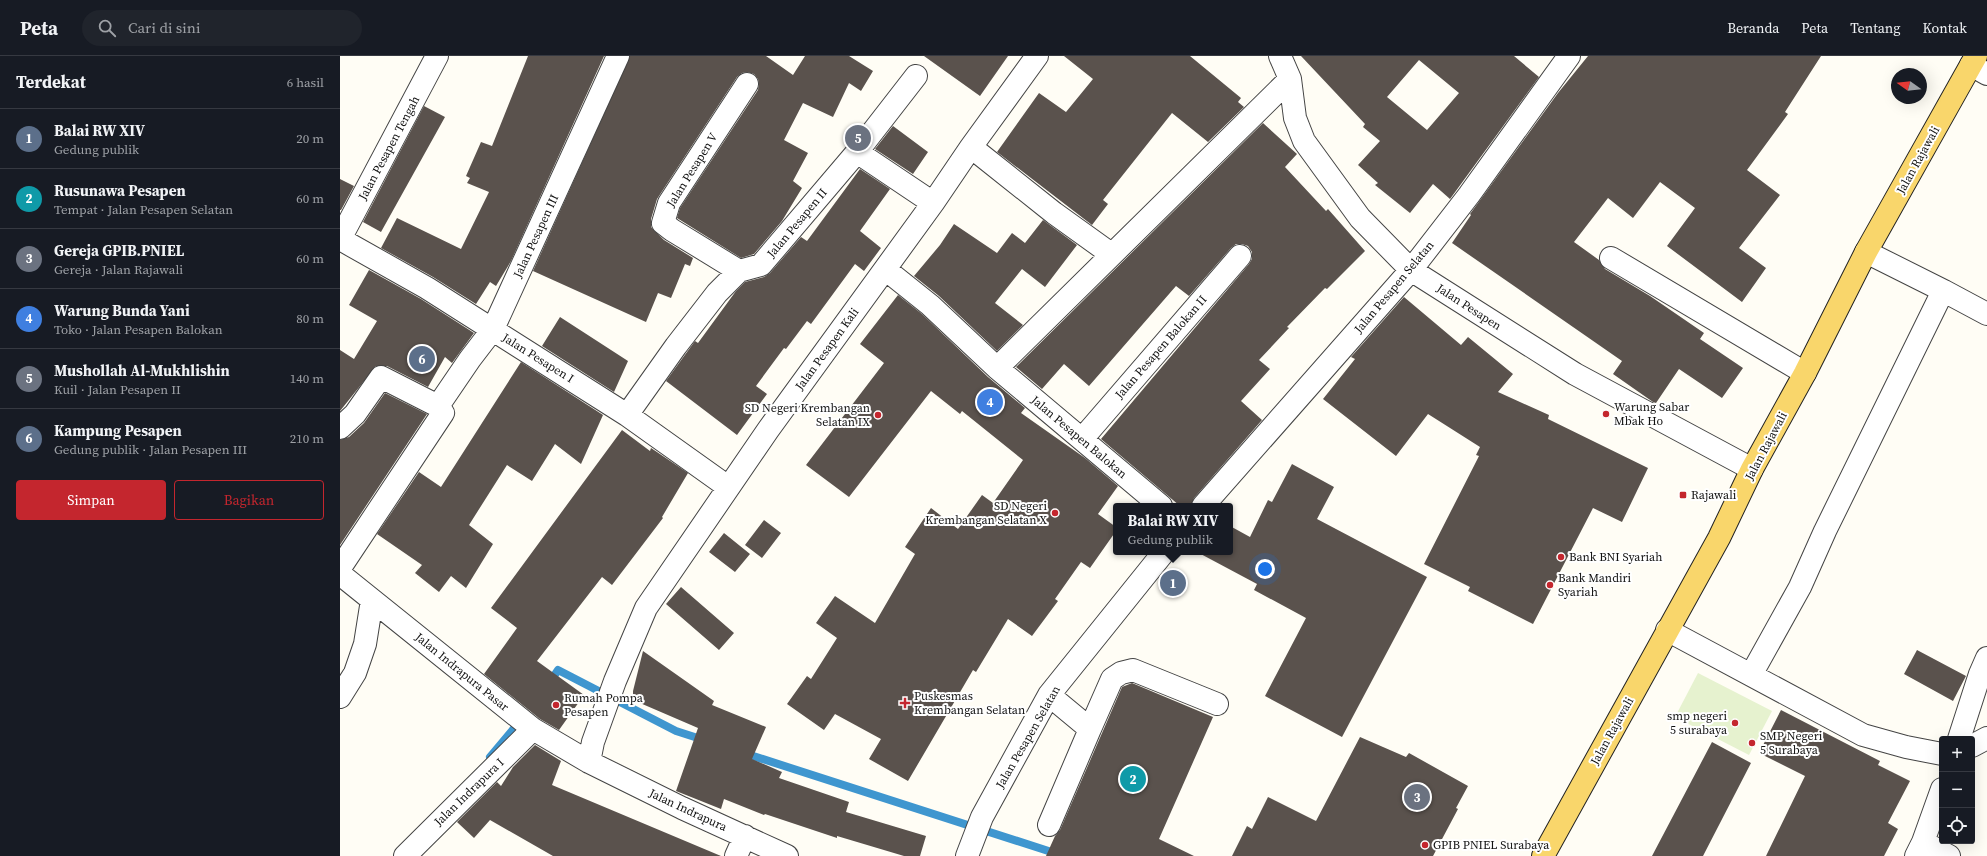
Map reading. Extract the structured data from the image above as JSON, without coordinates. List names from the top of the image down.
{
  "streets": {
    "main road": ["Jalan Rajawali"],
    "street": [
      "Jalan Pesapen Tengah",
      "Jalan Pesapen V",
      "Jalan Pesapen II",
      "Jalan Pesapen III",
      "Jalan Pesapen Selatan",
      "Jalan Pesapen",
      "Jalan Pesapen Balokan II",
      "Jalan Pesapen Kali",
      "Jalan Pesapen I",
      "Jalan Pesapen Balokan",
      "Jalan Indrapura Pasar",
      "Jalan Indrapura I",
      "Jalan Indrapura"
    ]
  },
  "crossings": [
    ["Jalan Pesapen Tengah", "Jalan Pesapen I"],
    ["Jalan Rajawali", "Jalan Pesapen"],
    ["Jalan Pesapen V", "Jalan Pesapen II"],
    ["Jalan Pesapen III", "Jalan Pesapen I"],
    ["Jalan Pesapen Selatan", "Jalan Pesapen"],
    ["Jalan Pesapen Balokan II", "Jalan Pesapen Balokan"],
    ["Jalan Pesapen Kali", "Jalan Pesapen I"],
    ["Jalan Pesapen Kali", "Jalan Pesapen Balokan"],
    ["Jalan Pesapen Kali", "Jalan Indrapura Pasar"],
    ["Jalan Pesapen Kali", "Jalan Indrapura"],
    ["Jalan Indrapura Pasar", "Jalan Indrapura I"],
    ["Jalan Indrapura Pasar", "Jalan Indrapura"]
  ],
  "places": {
    "other": [
      "Warung Sabar Mbak Ho",
      "SD Negeri Krembangan Selatan IX",
      "SD Negeri Krembangan Selatan X",
      "Bank BNI Syariah",
      "Bank Mandiri Syariah",
      "Rumah Pompa Pesapen",
      "smp negeri 5 surabaya",
      "SMP Negeri 5 Surabaya",
      "GPIB PNIEL Surabaya"
    ],
    "transit": ["Rajawali"],
    "health": ["Puskesmas Krembangan Selatan"]
  },
  "north": "left",
  "page": {
    "header": "Peta",
    "search": "Cari di sini",
    "nav": [
      "Beranda",
      "Peta",
      "Tentang",
      "Kontak"
    ],
    "heading": ["Terdekat", "6 hasil"],
    "list": [
      {
        "mark": "1",
        "name": "Balai RW XIV",
        "note": "Gedung publik",
        "value": "20 m"
      },
      {
        "mark": "2",
        "name": "Rusunawa Pesapen",
        "note": "Tempat · Jalan Pesapen Selatan",
        "value": "60 m"
      },
      {
        "mark": "3",
        "name": "Gereja GPIB.PNIEL",
        "note": "Gereja · Jalan Rajawali",
        "value": "60 m"
      },
      {
        "mark": "4",
        "name": "Warung Bunda Yani",
        "note": "Toko · Jalan Pesapen Balokan",
        "value": "80 m"
      },
      {
        "mark": "5",
        "name": "Mushollah Al-Mukhlishin",
        "note": "Kuil · Jalan Pesapen II",
        "value": "140 m"
      },
      {
        "mark": "6",
        "name": "Kampung Pesapen",
        "note": "Gedung publik · Jalan Pesapen III",
        "value": "210 m"
      }
    ],
    "pins": [
      "5",
      "6",
      "4",
      "1",
      "2",
      "3"
    ],
    "buttons": ["Simpan", "Bagikan"],
    "popup": ["Balai RW XIV", "Gedung publik"],
    "map_buttons": ["+", "−"]
  }
}
